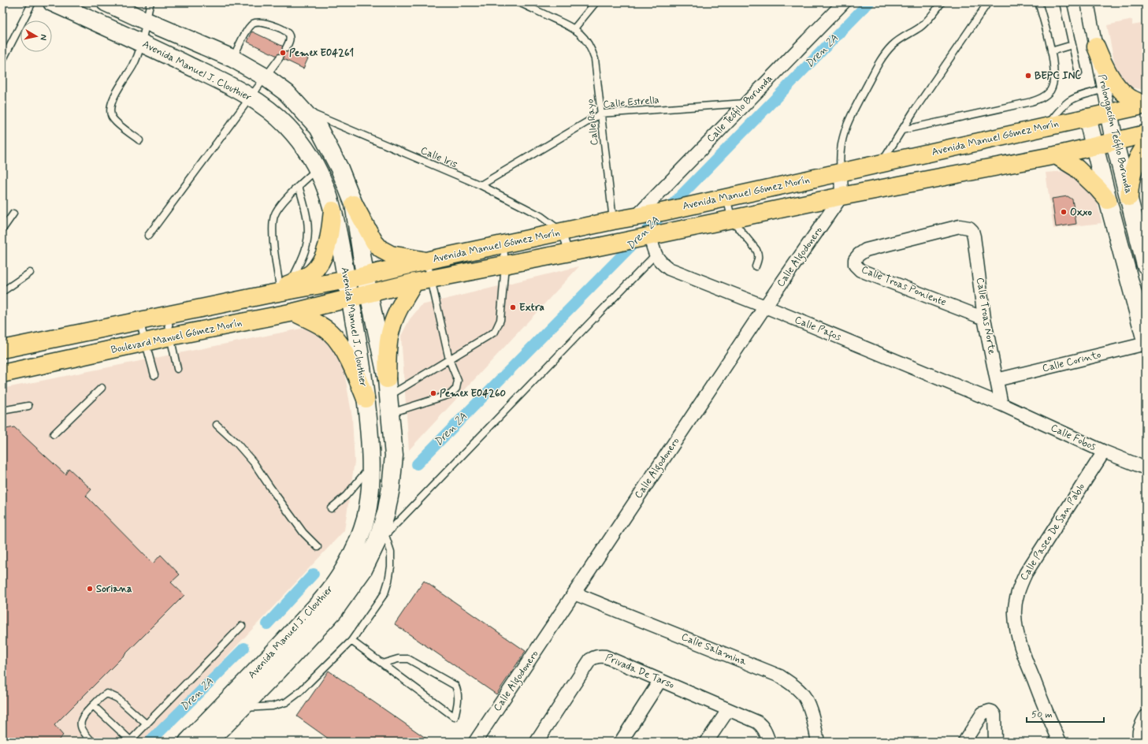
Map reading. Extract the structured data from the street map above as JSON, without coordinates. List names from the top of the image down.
{
  "streets": {
    "main road": [
      "Avenida Manuel J. Clouthier",
      "Prolongación Teófilo Borunda",
      "Avenida Manuel Gómez Morín",
      "Boulevard Manuel Gómez Morín"
    ],
    "street": [
      "Calle Teófilo Borunda",
      "Calle Algodonero",
      "Calle Troas Poniente",
      "Calle Troas Norte",
      "Calle Pafos",
      "Calle Corinto",
      "Calle Fobos",
      "Calle Paseo De San Pablo",
      "Calle Salamina",
      "Privada De Tarso"
    ],
    "lane": ["Calle Estrella", "Calle Rayo", "Calle Iris"]
  },
  "crossings": [
    ["Avenida Manuel J. Clouthier", "Avenida Manuel Gómez Morín"],
    ["Avenida Manuel J. Clouthier", "Calle Iris"],
    ["Avenida Manuel J. Clouthier", "Boulevard Manuel Gómez Morín"],
    ["Calle Estrella", "Calle Teófilo Borunda"],
    ["Calle Estrella", "Calle Rayo"],
    ["Calle Estrella", "Calle Iris"],
    ["Calle Teófilo Borunda", "Avenida Manuel Gómez Morín"],
    ["Calle Rayo", "Avenida Manuel Gómez Morín"],
    ["Prolongación Teófilo Borunda", "Avenida Manuel Gómez Morín"],
    ["Avenida Manuel Gómez Morín", "Calle Iris"],
    ["Avenida Manuel Gómez Morín", "Calle Algodonero"],
    ["Avenida Manuel Gómez Morín", "Calle Pafos"],
    ["Avenida Manuel Gómez Morín", "Boulevard Manuel Gómez Morín"],
    ["Calle Algodonero", "Calle Pafos"],
    ["Calle Algodonero", "Calle Salamina"],
    ["Calle Troas Poniente", "Calle Troas Norte"],
    ["Calle Troas Norte", "Calle Pafos"],
    ["Calle Troas Norte", "Calle Corinto"],
    ["Calle Troas Norte", "Calle Fobos"],
    ["Calle Pafos", "Calle Fobos"],
    ["Calle Fobos", "Calle Paseo De San Pablo"]
  ],
  "water": ["Dren 2A"],
  "places": [
    "Pemex E04261",
    "BEPC INC",
    "Oxxo",
    "Extra",
    "Pemex E04260",
    "Soriana"
  ],
  "scale_bar": "50 m",
  "north": "right"
}
